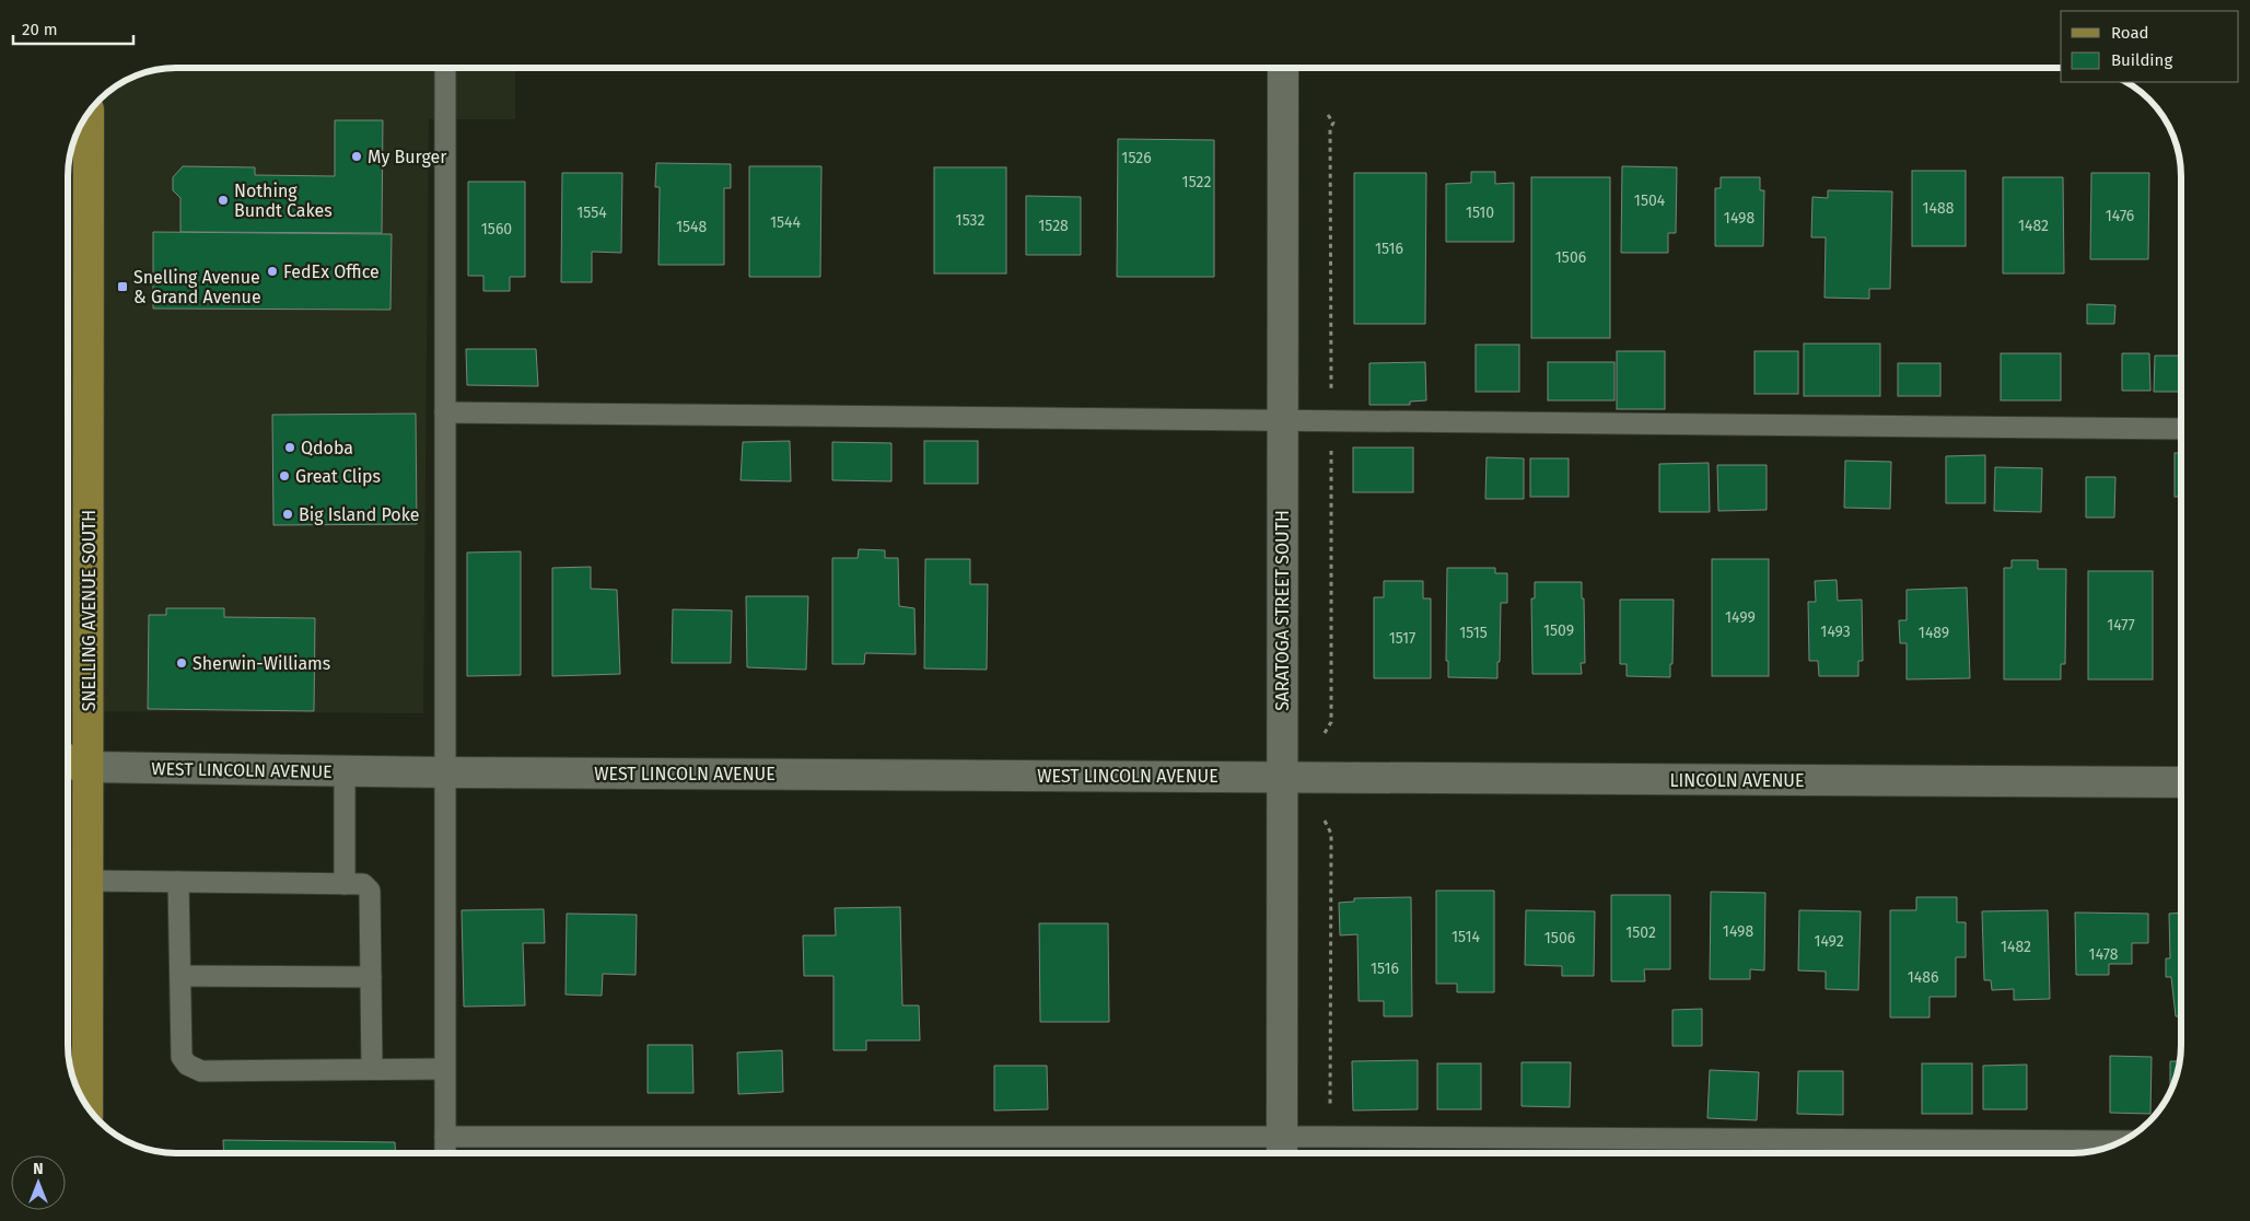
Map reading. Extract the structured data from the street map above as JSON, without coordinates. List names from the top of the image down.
{
  "streets": {
    "main road": ["SNELLING AVENUE SOUTH"],
    "street": ["SARATOGA STREET SOUTH", "WEST LINCOLN AVENUE", "LINCOLN AVENUE"]
  },
  "crossings": [
    ["SNELLING AVENUE SOUTH", "WEST LINCOLN AVENUE"],
    ["SARATOGA STREET SOUTH", "WEST LINCOLN AVENUE"],
    ["SARATOGA STREET SOUTH", "LINCOLN AVENUE"],
    ["WEST LINCOLN AVENUE", "LINCOLN AVENUE"]
  ],
  "places": {
    "other": [
      "My Burger",
      "Nothing Bundt Cakes",
      "FedEx Office",
      "Qdoba",
      "Great Clips",
      "Big Island Poke",
      "Sherwin-Williams"
    ],
    "transit": ["Snelling Avenue & Grand Avenue"]
  },
  "house_numbers": [
    "1526",
    "1522",
    "1504",
    "1488",
    "1554",
    "1510",
    "1476",
    "1498",
    "1532",
    "1544",
    "1528",
    "1482",
    "1548",
    "1560",
    "1516",
    "1506",
    "1499",
    "1477",
    "1509",
    "1493",
    "1515",
    "1489",
    "1517",
    "1498",
    "1502",
    "1514",
    "1506",
    "1492",
    "1482",
    "1478",
    "1516",
    "1486"
  ],
  "legend": ["Road", "Building"],
  "scale_bar": "20 m",
  "north": "top"
}
